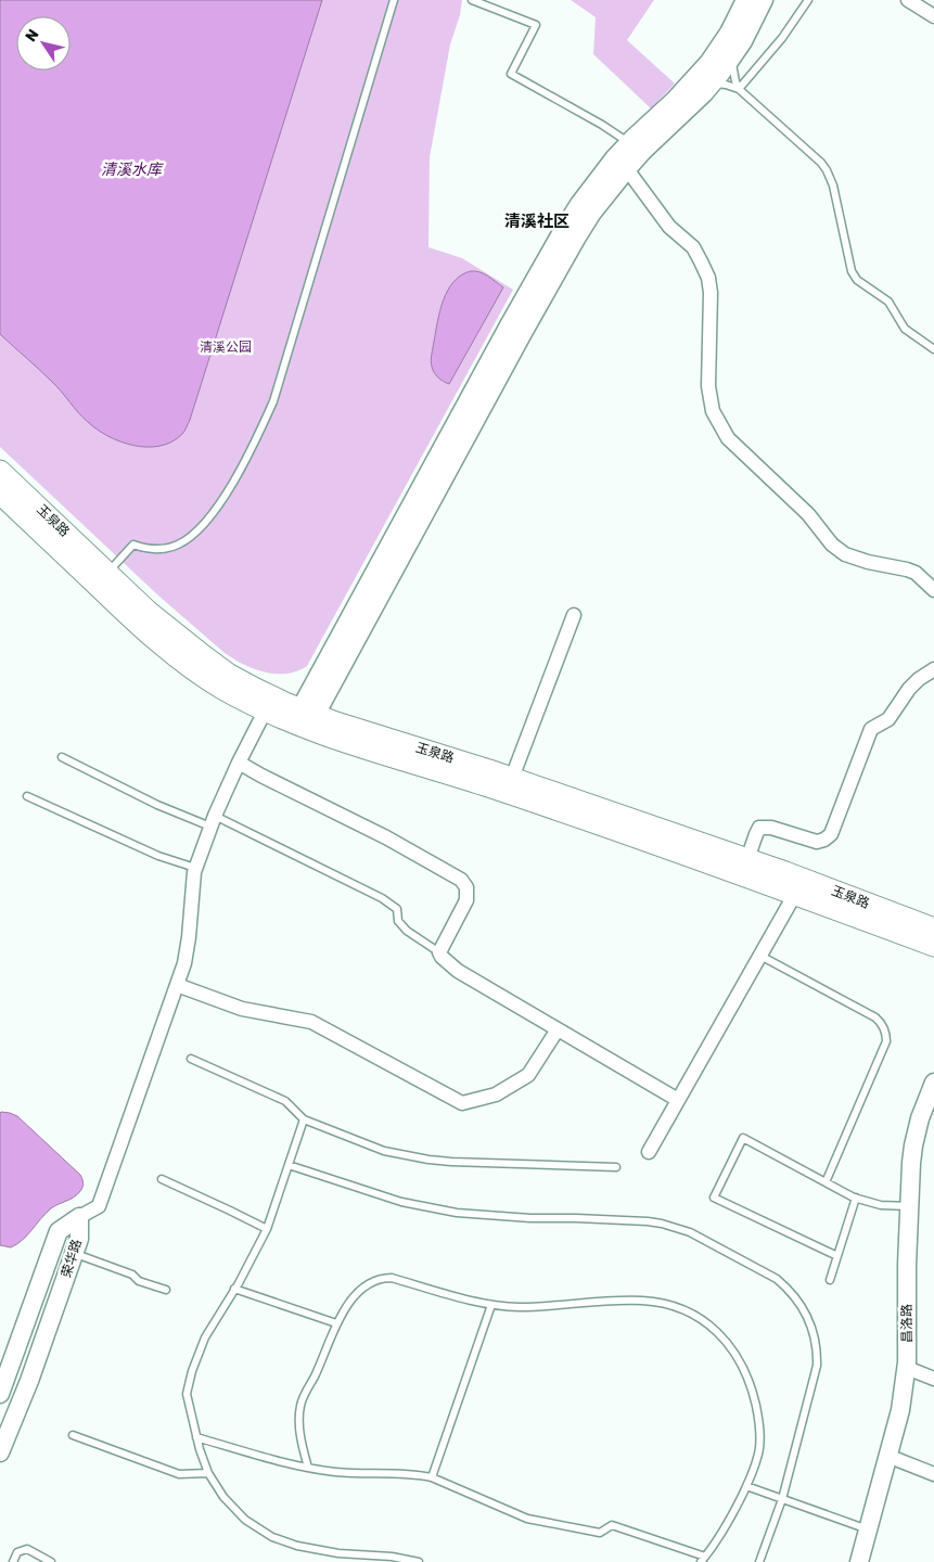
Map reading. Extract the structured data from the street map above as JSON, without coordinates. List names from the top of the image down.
{
  "streets": {
    "main road": ["玉泉路"],
    "street": ["荣华路", "昌洛路"]
  },
  "districts": ["清溪社区"],
  "water": ["清溪水库"],
  "parks": ["清溪公园"],
  "north": "top left"
}
